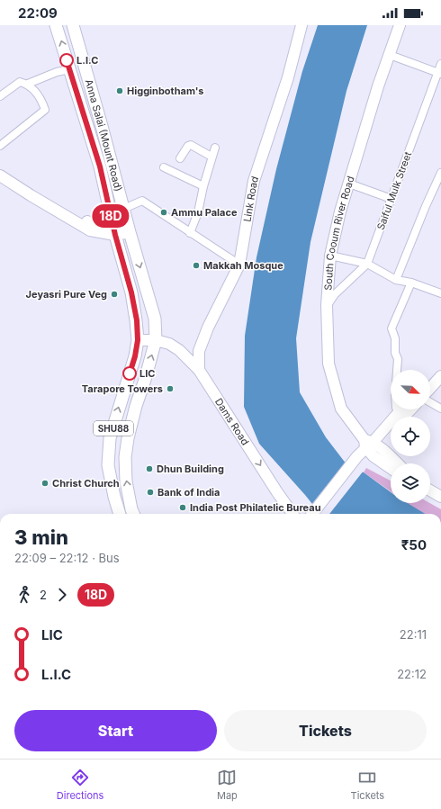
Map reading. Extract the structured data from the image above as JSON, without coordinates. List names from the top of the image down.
{
  "streets": {
    "main road": ["Anna Salai (Mount Road)", "SHU88"],
    "street": [
      "Saiful Mulk Street",
      "Link Road",
      "South Cooum River Road",
      "Dams Road"
    ]
  },
  "crossings": [
    ["Anna Salai (Mount Road)", "Dams Road"],
    ["Saiful Mulk Street", "South Cooum River Road"],
    ["Link Road", "Dams Road"]
  ],
  "one_way": ["Dams Road"],
  "places": [
    "L.I.C",
    "Higginbotham's",
    "Ammu Palace",
    "Makkah Mosque",
    "Jeyasri Pure Veg",
    "LIC",
    "Tarapore Towers",
    "Dhun Building",
    "Christ Church",
    "Bank of India",
    "India Post Philatelic Bureau"
  ],
  "lines": ["bus line 18D"],
  "north": "bottom right",
  "page": {
    "status": "22:09",
    "on_map": "18D",
    "heading": ["3 min", "22:09 – 22:12 · Bus", "₹50"],
    "legs": ["2", "18D"],
    "list": [
      {
        "name": "LIC",
        "value": "22:11"
      },
      {
        "name": "L.I.C",
        "value": "22:12"
      }
    ],
    "buttons": ["Start", "Tickets"],
    "tabs": ["Directions", "Map", "Tickets"]
  }
}
